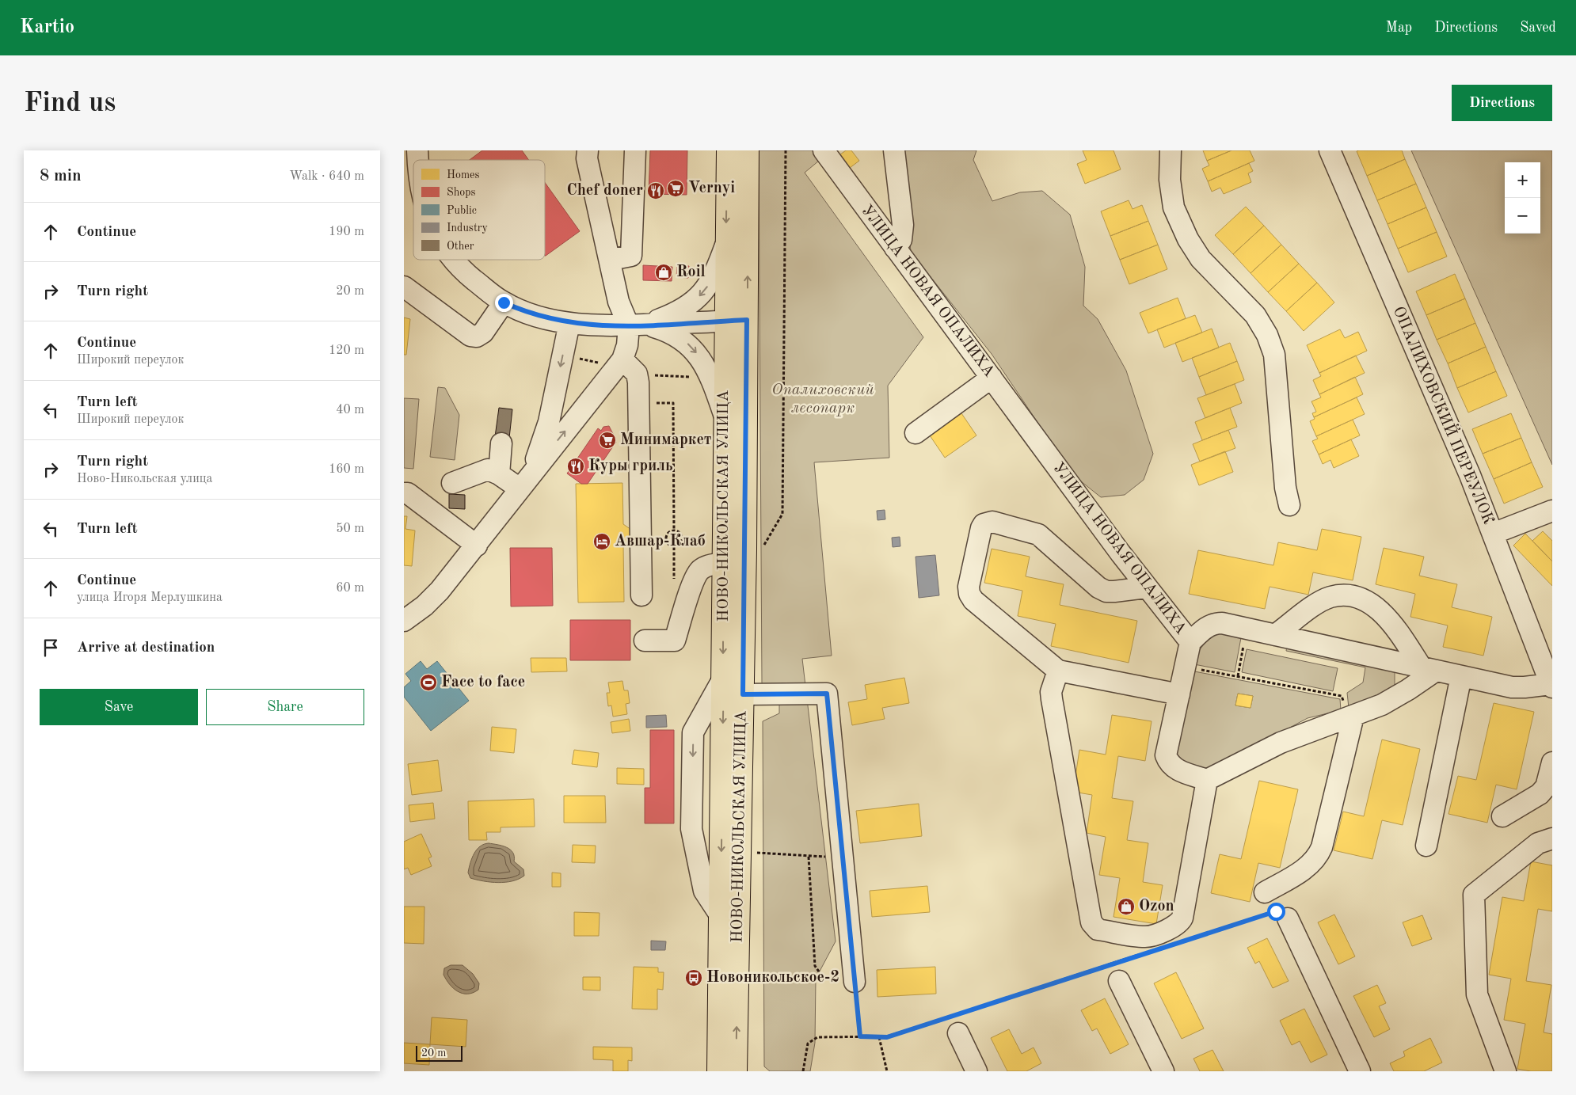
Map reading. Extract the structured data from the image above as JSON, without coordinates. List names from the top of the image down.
{
  "streets": {
    "main road": ["НОВО-НИКОЛЬСКАЯ УЛИЦА"],
    "street": ["УЛИЦА НОВАЯ ОПАЛИХА", "ОПАЛИХОВСКИЙ ПЕРЕУЛОК"]
  },
  "crossings": [
    ["УЛИЦА НОВАЯ ОПАЛИХА", "ОПАЛИХОВСКИЙ ПЕРЕУЛОК"]
  ],
  "parks": ["Опалиховский лесопарк"],
  "places": {
    "supermarket": ["Vernyi", "Минимаркет"],
    "restaurant": ["Chef doner", "Куры гриль"],
    "shop": ["Roil", "Ozon"],
    "hotel": ["Авшар-Клаб"],
    "sports": ["Face to face"],
    "bus stop": ["Новоникольское-2"]
  },
  "legend": [
    "Homes",
    "Shops",
    "Public",
    "Industry",
    "Other"
  ],
  "scale_bar": "20 m",
  "page": {
    "header": "Kartio",
    "nav": ["Map", "Directions", "Saved"],
    "buttons": [
      "Directions",
      ["Save", "Share"]
    ],
    "title": "Find us",
    "heading": ["8 min", "Walk · 640 m"],
    "map_buttons": ["+", "−"],
    "list": [
      ["Continue", "190 m"],
      ["Turn right", "20 m"],
      ["Continue", "Широкий переулок", "120 m"],
      ["Turn left", "Широкий переулок", "40 m"],
      ["Turn right", "Ново-Никольская улица", "160 m"],
      ["Turn left", "50 m"],
      ["Continue", "улица Игоря Мерлушкина", "60 m"],
      "Arrive at destination"
    ],
    "scale": "20 m"
  }
}
